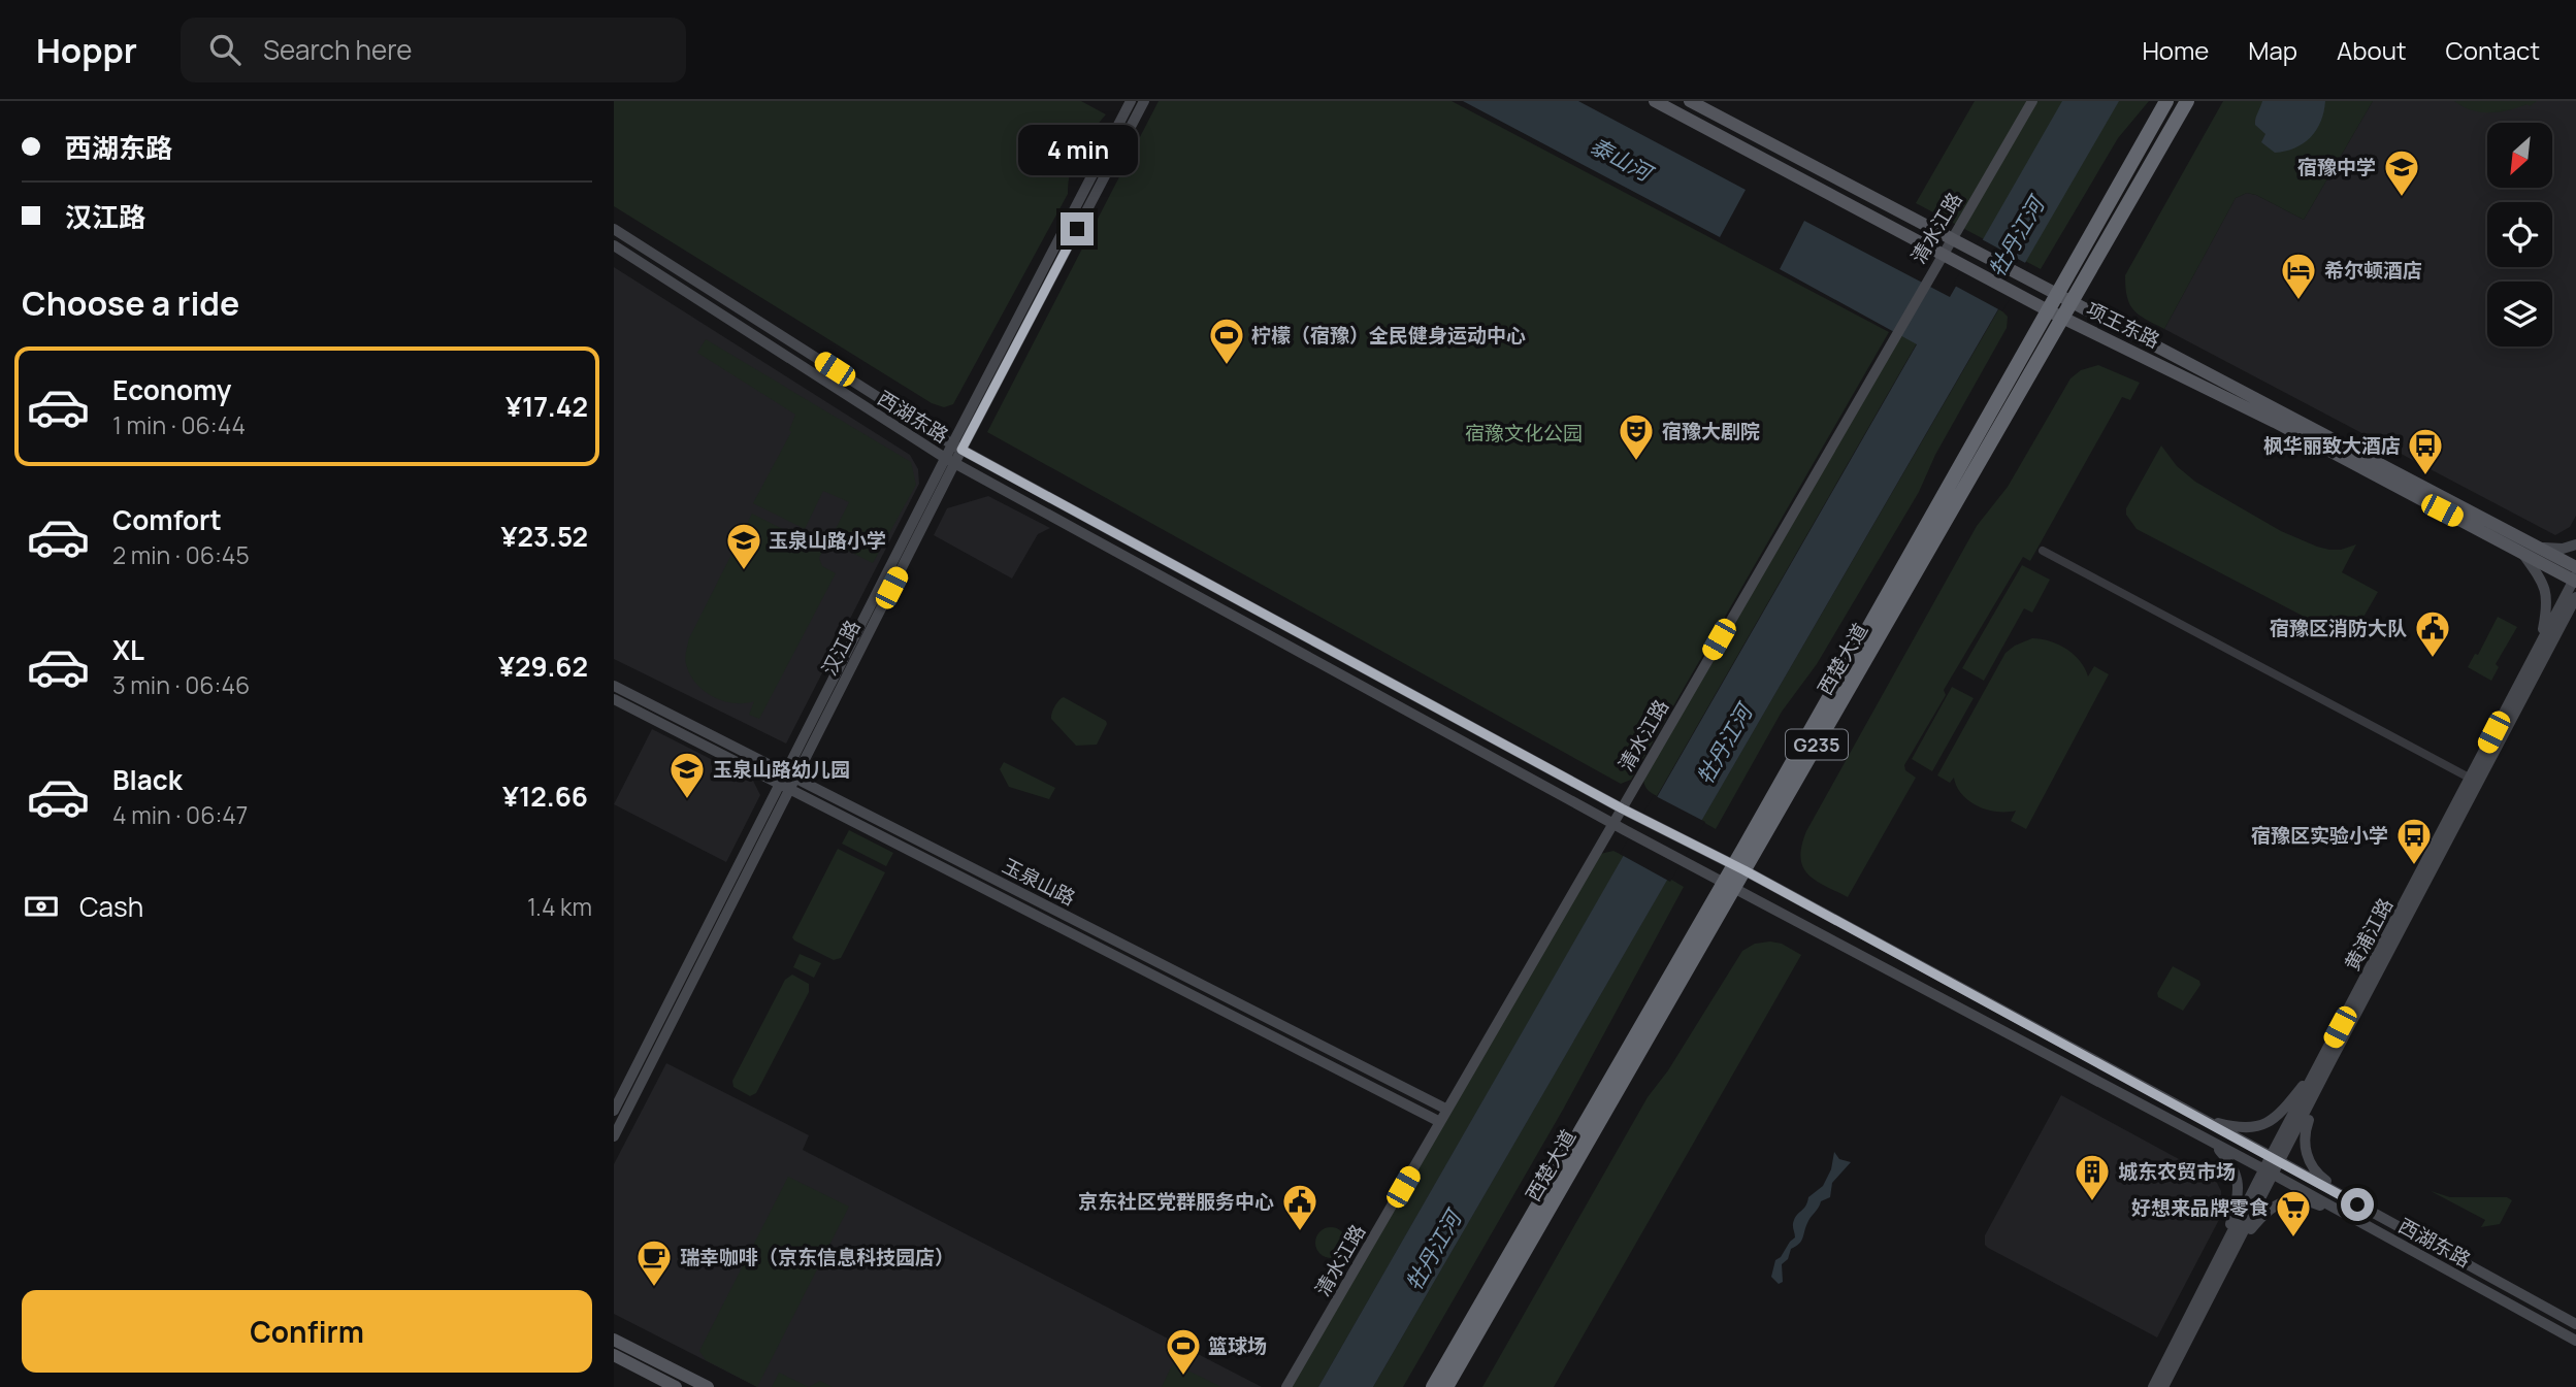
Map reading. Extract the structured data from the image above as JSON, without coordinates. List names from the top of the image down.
{
  "streets": {
    "highway": ["西楚大道", "G235"],
    "main road": ["项王东路"],
    "street": [
      "清水江路",
      "西湖东路",
      "汉江路",
      "玉泉山路",
      "黄浦江路"
    ]
  },
  "crossings": [
    ["清水江路", "项王东路"],
    ["清水江路", "西湖东路"],
    ["清水江路", "玉泉山路"],
    ["项王东路", "西楚大道"],
    ["项王东路", "黄浦江路"],
    ["西湖东路", "汉江路"],
    ["西湖东路", "西楚大道"],
    ["西湖东路", "黄浦江路"],
    ["汉江路", "玉泉山路"]
  ],
  "water": ["泰山河", "牡丹江河"],
  "parks": ["宿豫文化公园"],
  "places": {
    "school or university": ["宿豫中学", "玉泉山路小学", "玉泉山路幼儿园"],
    "hotel": ["希尔顿酒店"],
    "sports": ["柠檬（宿豫）全民健身运动中心", "篮球场"],
    "theatre": ["宿豫大剧院"],
    "bus stop": ["枫华丽致大酒店", "宿豫区实验小学"],
    "public building": ["宿豫区消防大队", "京东社区党群服务中心"],
    "building": ["城东农贸市场"],
    "supermarket": ["好想来品牌零食"],
    "cafe": ["瑞幸咖啡（京东信息科技园店）"]
  },
  "north": "bottom left",
  "page": {
    "header": "Hoppr",
    "search": "Search here",
    "nav": [
      "Home",
      "Map",
      "About",
      "Contact"
    ],
    "banner": ["西湖东路", "汉江路"],
    "bubble": "4 min",
    "heading": "Choose a ride",
    "list": [
      {
        "name": "Economy",
        "note": "1 min · 06:44",
        "value": "¥17.42"
      },
      {
        "name": "Comfort",
        "note": "2 min · 06:45",
        "value": "¥23.52"
      },
      {
        "name": "XL",
        "note": "3 min · 06:46",
        "value": "¥29.62"
      },
      {
        "name": "Black",
        "note": "4 min · 06:47",
        "value": "¥12.66"
      }
    ],
    "pay": ["Cash", "1.4 km"],
    "buttons": "Confirm"
  }
}
